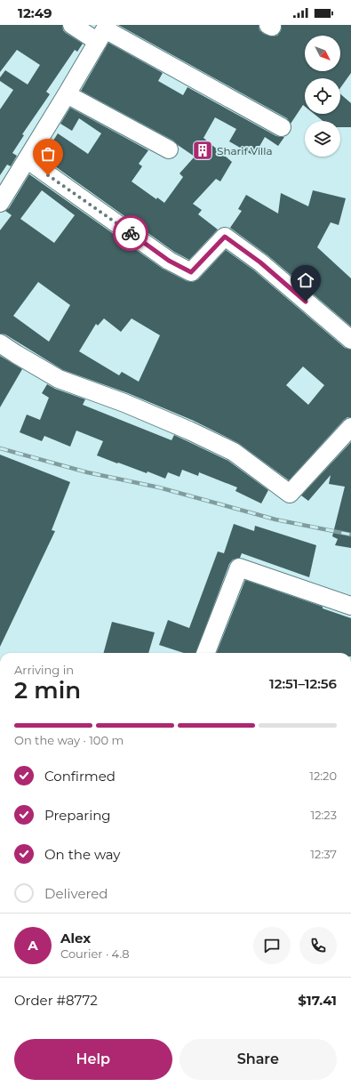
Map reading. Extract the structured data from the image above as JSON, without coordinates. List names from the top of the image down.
{
  "places": {
    "building": ["Sharif Villa"]
  },
  "north": "bottom right",
  "page": {
    "status": "12:49",
    "heading": ["2 min", "Arriving in", "12:51–12:56"],
    "panel": [
      "Alex",
      "Courier · 4.8",
      "Order #8772",
      "$17.41"
    ],
    "bar": "On the way · 100 m",
    "list": [
      ["Confirmed", "12:20"],
      ["Preparing", "12:23"],
      ["On the way", "12:37"],
      "Delivered"
    ],
    "round": "A",
    "buttons": ["Help", "Share"]
  }
}
